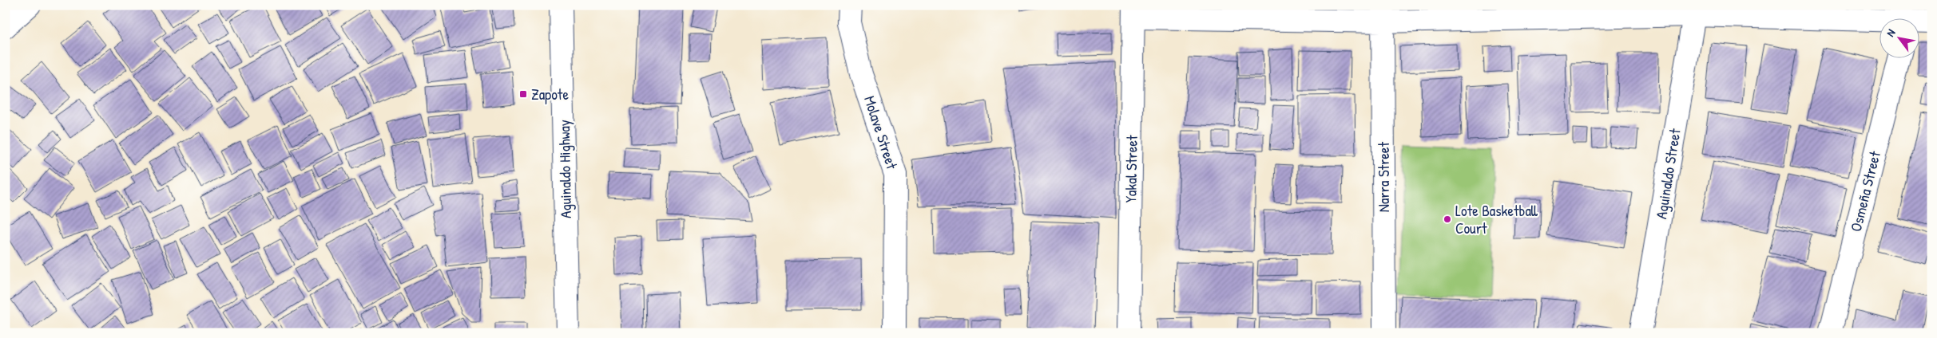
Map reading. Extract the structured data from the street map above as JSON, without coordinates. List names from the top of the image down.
{
  "streets": {
    "main road": [
      "Molave Street",
      "Aguinaldo Highway",
      "Yakal Street",
      "Aguinaldo Street",
      "Narra Street",
      "Osmeña Street"
    ]
  },
  "places": {
    "transit": ["Zapote"],
    "other": ["Lote Basketball Court"]
  },
  "north": "top left"
}
